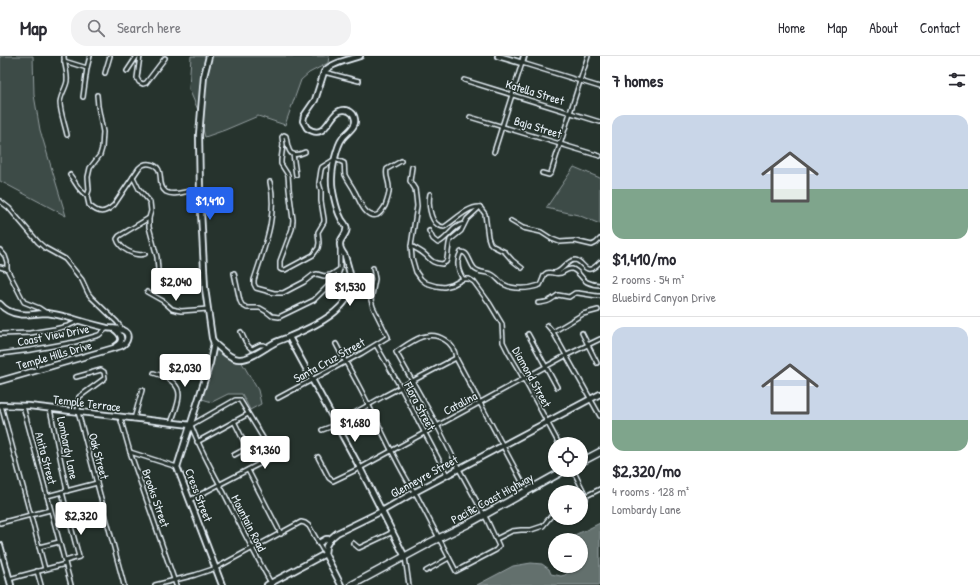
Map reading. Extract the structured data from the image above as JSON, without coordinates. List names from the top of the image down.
{
  "streets": {
    "highway": ["Pacific Coast Highway"],
    "street": [
      "Katella Street",
      "Baja Street",
      "Coast View Drive",
      "Temple Hills Drive",
      "Santa Cruz Street",
      "Diamond Street",
      "Temple Terrace",
      "Catalina",
      "Flora Street",
      "Lombardy Lane",
      "Oak Street",
      "Anita Street",
      "Glenneyre Street",
      "Cress Street",
      "Brooks Street",
      "Mountain Road"
    ]
  },
  "crossings": [
    ["Coast View Drive", "Temple Hills Drive"],
    ["Santa Cruz Street", "Flora Street"],
    ["Diamond Street", "Catalina"],
    ["Diamond Street", "Glenneyre Street"],
    ["Temple Terrace", "Lombardy Lane"],
    ["Temple Terrace", "Oak Street"],
    ["Temple Terrace", "Anita Street"],
    ["Temple Terrace", "Cress Street"],
    ["Temple Terrace", "Brooks Street"],
    ["Temple Terrace", "Mountain Road"],
    ["Catalina", "Flora Street"],
    ["Flora Street", "Glenneyre Street"],
    ["Lombardy Lane", "Anita Street"],
    ["Cress Street", "Mountain Road"]
  ],
  "page": {
    "header": "Map",
    "search": "Search here",
    "nav": [
      "Home",
      "Map",
      "About",
      "Contact"
    ],
    "heading": "7 homes",
    "list": [
      {
        "name": "$1,410/mo",
        "note": "2 rooms · 54 m² · Bluebird Canyon Drive"
      },
      {
        "name": "$2,320/mo",
        "note": "4 rooms · 128 m² · Lombardy Lane"
      }
    ],
    "price": [
      "$1,410",
      "$2,040",
      "$1,530",
      "$2,030",
      "$1,680",
      "$1,360",
      "$2,320"
    ],
    "map_buttons": ["+", "−"]
  }
}
